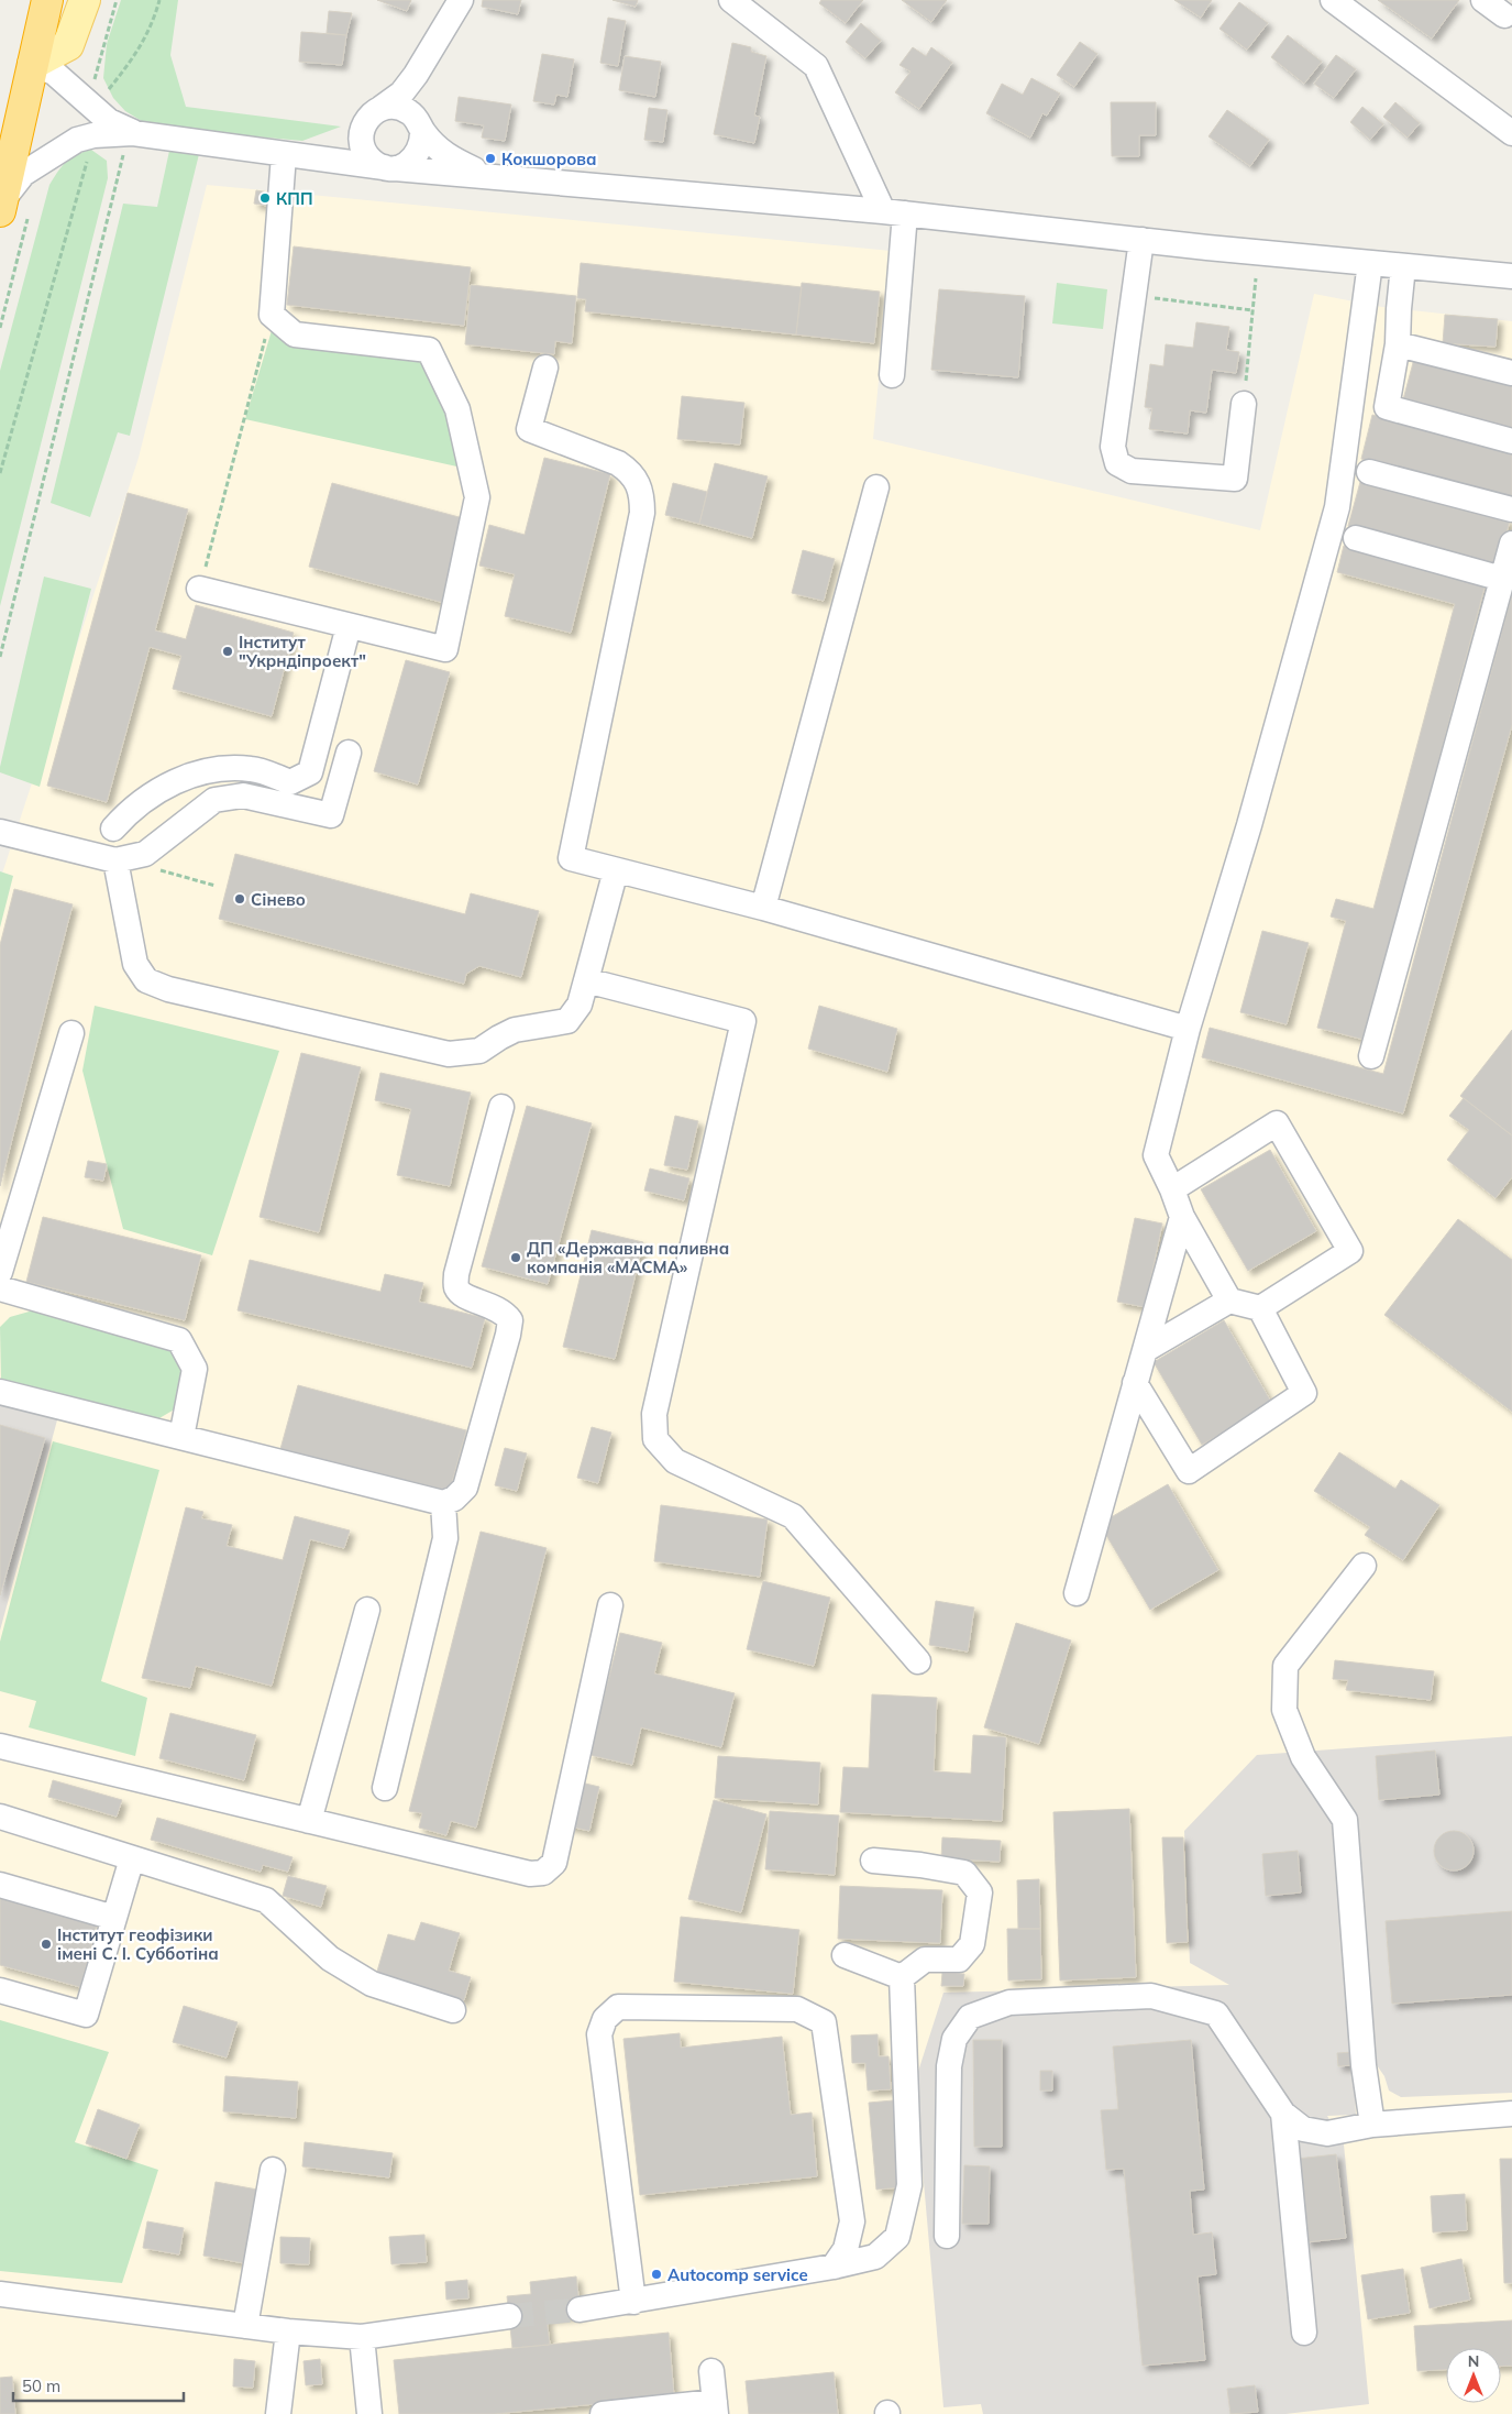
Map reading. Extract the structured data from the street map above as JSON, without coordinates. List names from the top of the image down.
{
  "places": [
    "Кокшорова",
    "КПП",
    "Інститут \"Укрндіпроект\"",
    "Сінево",
    "ДП «Державна паливна компанія «МАСМА»",
    "Інститут геофізики імені С. І. Субботіна",
    "Autocomp service"
  ],
  "scale_bar": "50 m",
  "north": "top"
}
